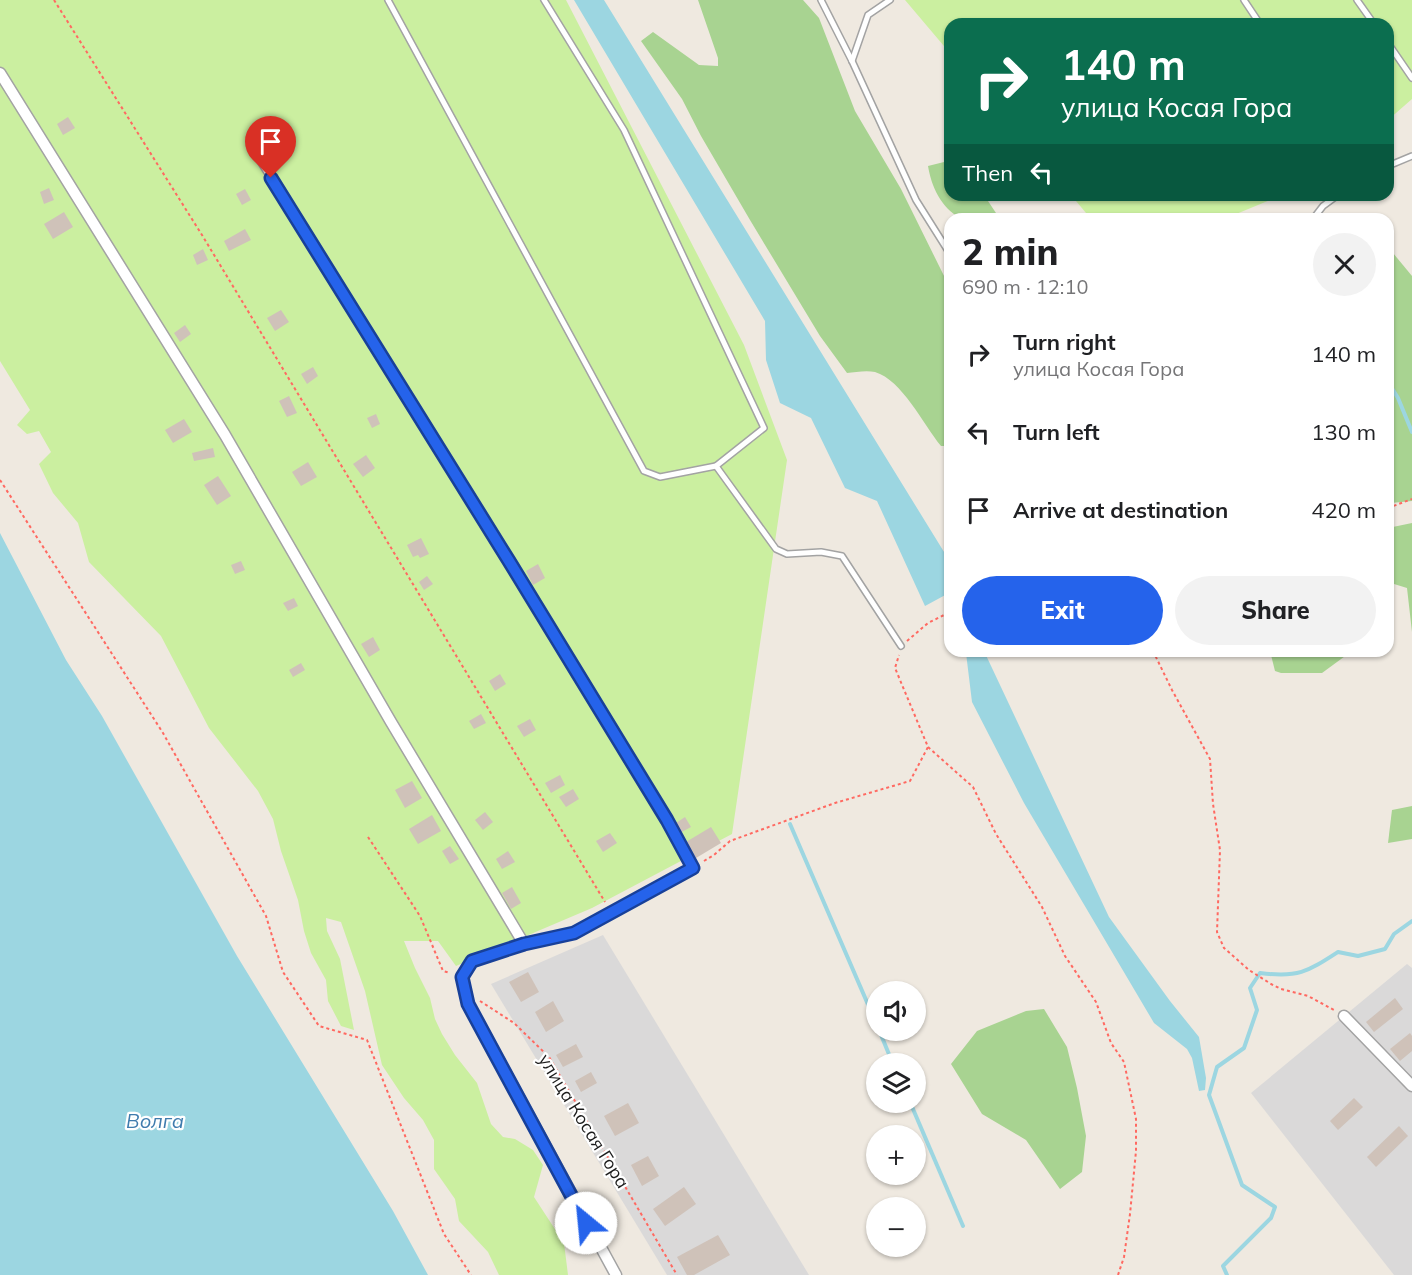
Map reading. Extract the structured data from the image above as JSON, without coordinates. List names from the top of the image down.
{
  "streets": {
    "path": ["улица Косая Гора"]
  },
  "water": ["Волга"],
  "page": {
    "turn": ["140 m", "улица Косая Гора"],
    "then": "Then",
    "heading": ["2 min", "690 m · 12:10"],
    "list": [
      {
        "name": "Turn right",
        "note": "улица Косая Гора",
        "value": "140 m"
      },
      {
        "name": "Turn left",
        "value": "130 m"
      },
      {
        "name": "Arrive at destination",
        "value": "420 m"
      }
    ],
    "buttons": ["Exit", "Share"],
    "map_buttons": ["+", "−"]
  }
}
